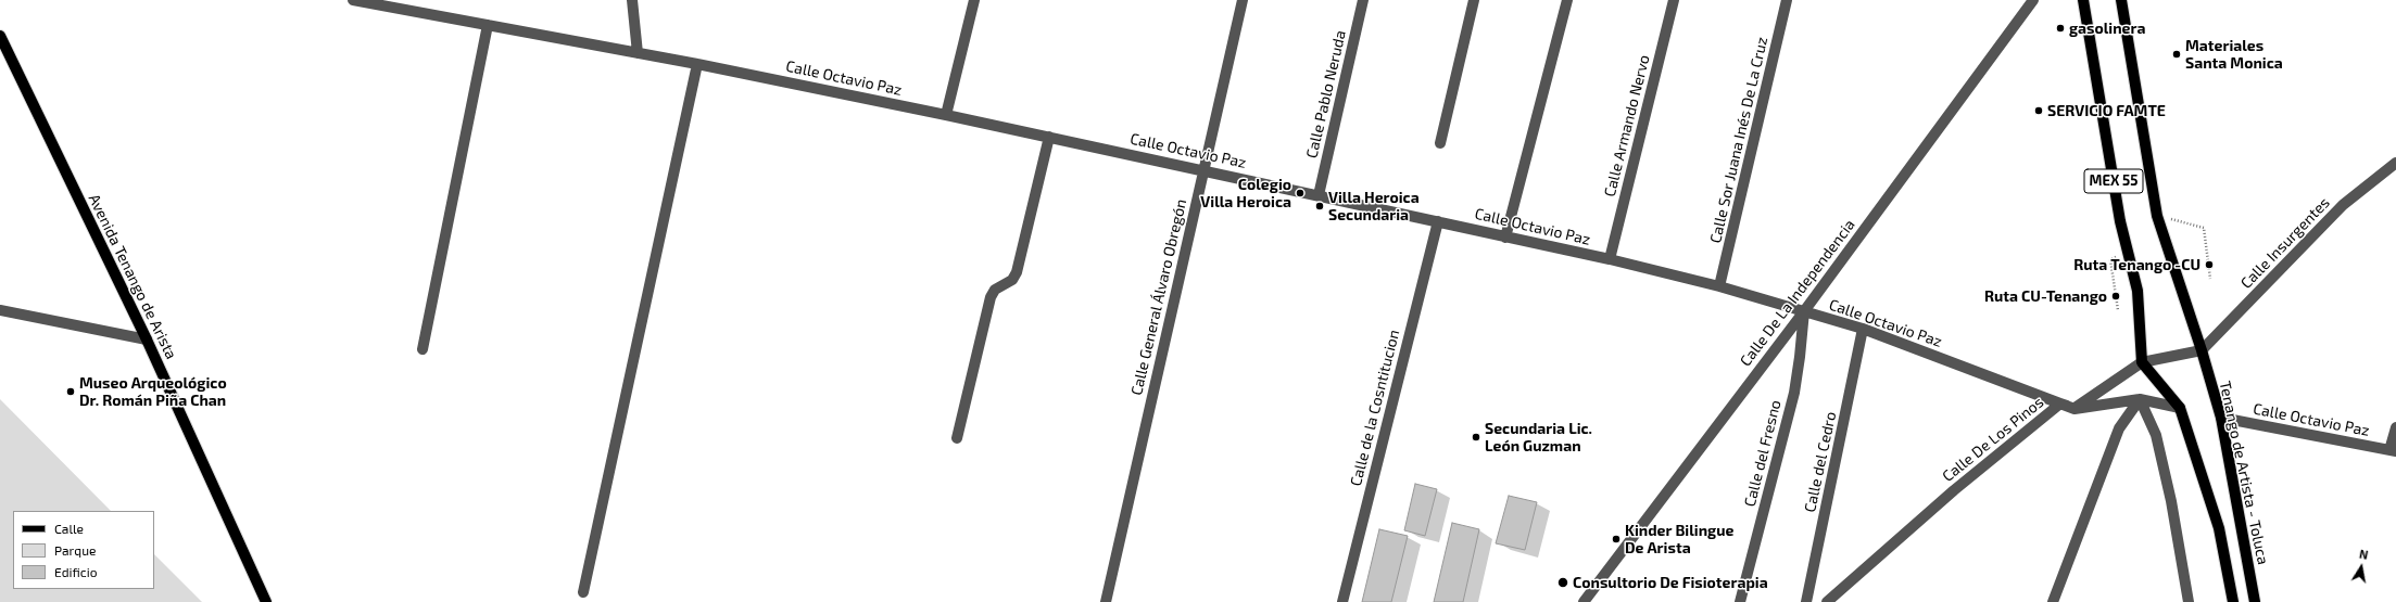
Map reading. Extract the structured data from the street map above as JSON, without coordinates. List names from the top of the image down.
{
  "streets": {
    "main road": ["MEX 55", "Avenida Tenango de Arista", "Tenango de Artista - Toluca"],
    "street": [
      "Calle Octavio Paz",
      "Calle Pablo Neruda",
      "Calle Armando Nervo",
      "Calle Sor Juana Inés De La Cruz",
      "Calle Insurgentes",
      "Calle De La Independencia",
      "Calle General Álvaro Obregón",
      "Calle de la Cosntitucion",
      "Calle De Los Pinos",
      "Calle del Fresno",
      "Calle del Cedro"
    ]
  },
  "crossings": [
    ["Calle Octavio Paz", "Calle Pablo Neruda"],
    ["Calle Octavio Paz", "Calle Armando Nervo"],
    ["Calle Octavio Paz", "Calle Sor Juana Inés De La Cruz"],
    ["Calle Octavio Paz", "Calle De La Independencia"],
    ["Calle Octavio Paz", "Calle General Álvaro Obregón"],
    ["Calle Octavio Paz", "Calle de la Cosntitucion"],
    ["Calle Octavio Paz", "Calle De Los Pinos"],
    ["Calle Octavio Paz", "Calle del Fresno"],
    ["Calle Octavio Paz", "Calle del Cedro"],
    ["Calle Octavio Paz", "Tenango de Artista - Toluca"],
    ["MEX 55", "Calle Insurgentes"],
    ["MEX 55", "Tenango de Artista - Toluca"],
    ["Calle Insurgentes", "Tenango de Artista - Toluca"],
    ["Calle De La Independencia", "Calle del Fresno"]
  ],
  "places": [
    "gasolinera",
    "Materiales Santa Monica",
    "SERVICIO FAMTE",
    "Colegio Villa Heroica",
    "Villa Heroica Secundaria",
    "Ruta Tenango -CU",
    "Ruta CU-Tenango",
    "Museo Arqueológico Dr. Román Piña Chan",
    "Secundaria Lic. León Guzman",
    "Kinder Bilingue De Arista",
    "Consultorio De Fisioterapia"
  ],
  "legend": ["Calle", "Parque", "Edificio"],
  "north": "top"
}
